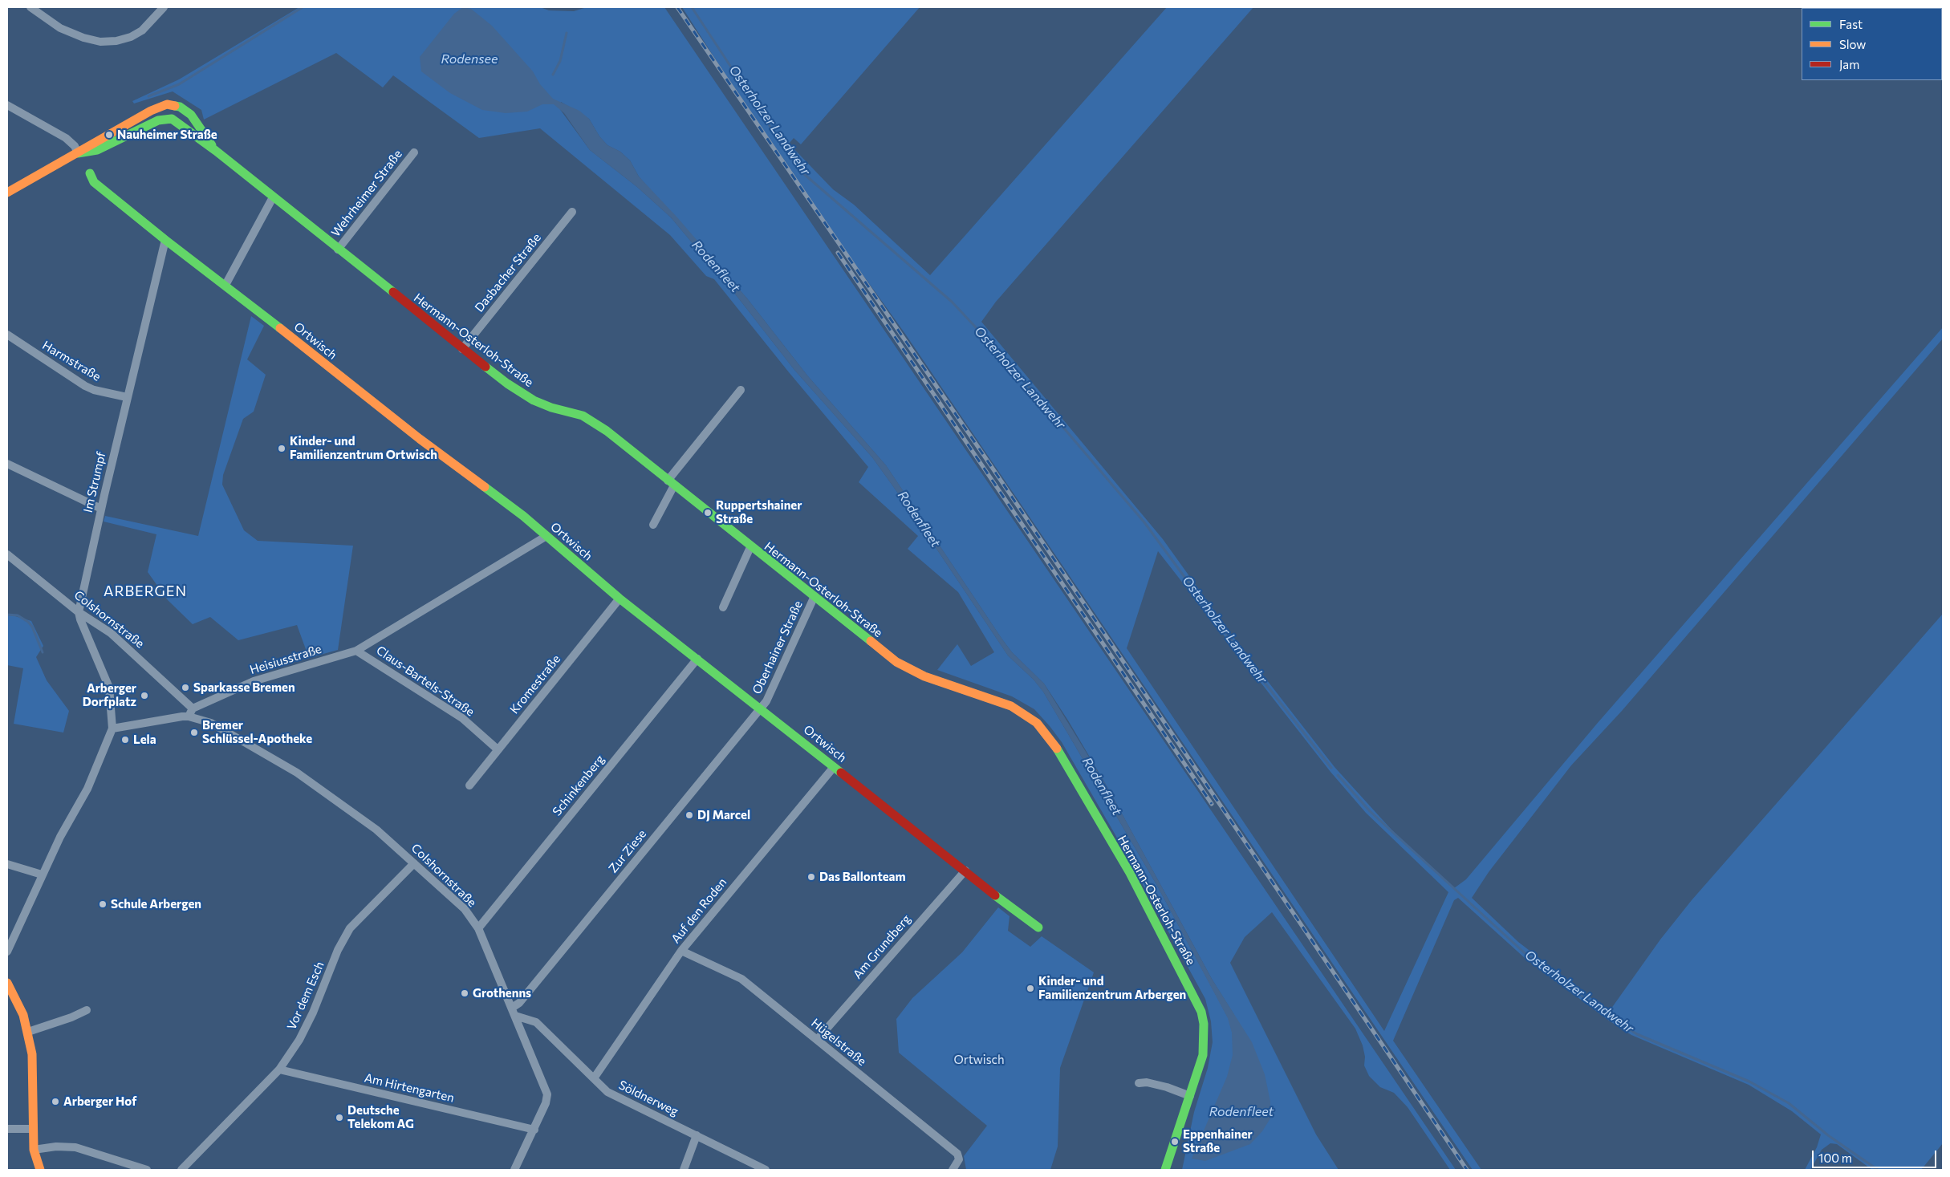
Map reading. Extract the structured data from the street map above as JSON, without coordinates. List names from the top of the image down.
{
  "streets": {
    "street": [
      "Wehrheimer Straße",
      "Dasbacher Straße",
      "Hermann-Osterloh-Straße",
      "Ortwisch",
      "Harmstraße",
      "Im Strumpf",
      "Colshornstraße",
      "Oberhainer Straße",
      "Heisiusstraße",
      "Claus-Bartels-Straße",
      "Kromestraße",
      "Schinkenberg",
      "Zur Ziese",
      "Auf den Roden",
      "Am Grundberg",
      "Vor dem Esch",
      "Hügelstraße",
      "Am Hirtengarten",
      "Söldnerweg"
    ]
  },
  "crossings": [
    ["Wehrheimer Straße", "Hermann-Osterloh-Straße"],
    ["Dasbacher Straße", "Hermann-Osterloh-Straße"],
    ["Hermann-Osterloh-Straße", "Oberhainer Straße"],
    ["Ortwisch", "Im Strumpf"],
    ["Ortwisch", "Oberhainer Straße"],
    ["Ortwisch", "Heisiusstraße"],
    ["Ortwisch", "Kromestraße"],
    ["Ortwisch", "Schinkenberg"],
    ["Ortwisch", "Zur Ziese"],
    ["Ortwisch", "Auf den Roden"],
    ["Ortwisch", "Am Grundberg"],
    ["Harmstraße", "Im Strumpf"],
    ["Im Strumpf", "Colshornstraße"],
    ["Colshornstraße", "Heisiusstraße"],
    ["Colshornstraße", "Schinkenberg"],
    ["Colshornstraße", "Zur Ziese"],
    ["Colshornstraße", "Vor dem Esch"],
    ["Colshornstraße", "Am Hirtengarten"],
    ["Colshornstraße", "Söldnerweg"],
    ["Oberhainer Straße", "Zur Ziese"],
    ["Heisiusstraße", "Claus-Bartels-Straße"],
    ["Claus-Bartels-Straße", "Kromestraße"],
    ["Zur Ziese", "Söldnerweg"],
    ["Auf den Roden", "Hügelstraße"],
    ["Auf den Roden", "Söldnerweg"],
    ["Am Grundberg", "Hügelstraße"],
    ["Vor dem Esch", "Am Hirtengarten"]
  ],
  "districts": ["ARBERGEN"],
  "water": ["Rodensee", "Osterholzer Landwehr", "Rodenfleet"],
  "parks": ["Ortwisch"],
  "places": [
    "Nauheimer Straße",
    "Kinder- und Familienzentrum Ortwisch",
    "Ruppertshainer Straße",
    "Sparkasse Bremen",
    "Arberger Dorfplatz",
    "Bremer Schlüssel-Apotheke",
    "Lela",
    "DJ Marcel",
    "Das Ballonteam",
    "Schule Arbergen",
    "Kinder- und Familienzentrum Arbergen",
    "Grothenns",
    "Arberger Hof",
    "Deutsche Telekom AG",
    "Eppenhainer Straße"
  ],
  "legend": ["Fast", "Slow", "Jam"],
  "scale_bar": "100 m"
}
